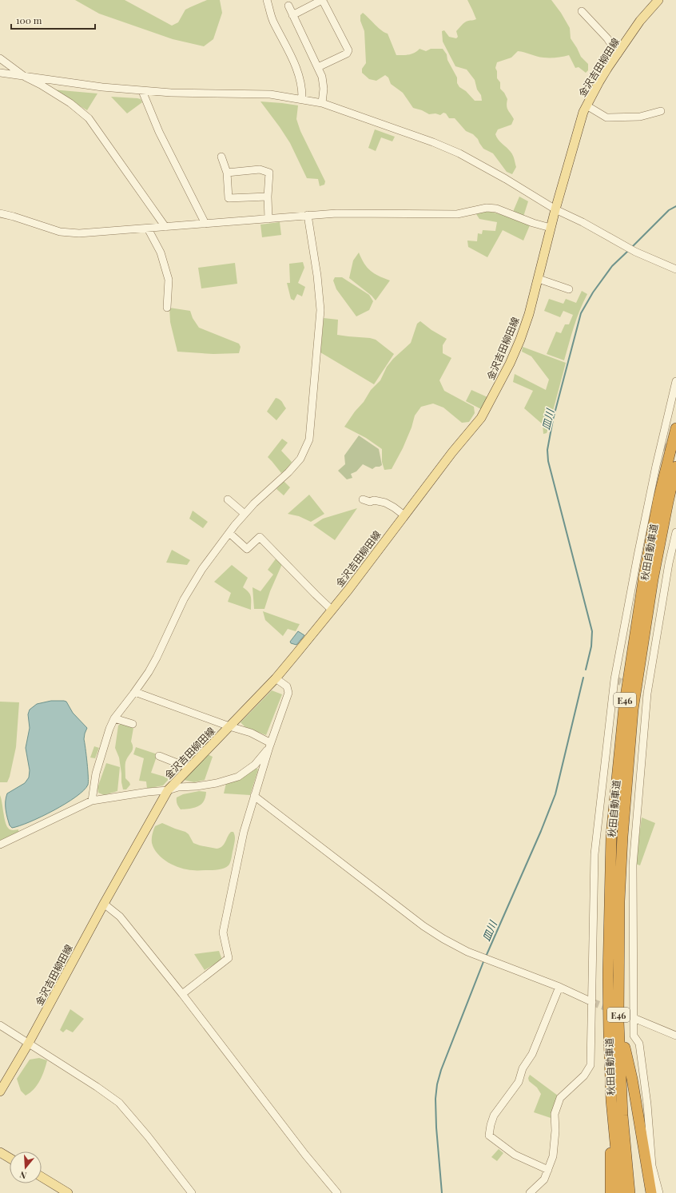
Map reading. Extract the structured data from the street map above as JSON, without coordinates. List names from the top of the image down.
{
  "streets": {
    "highway": ["秋田自動車道", "E46"],
    "main road": ["金沢吉田柳田線"]
  },
  "water": ["皿川"],
  "scale_bar": "100 m",
  "north": "bottom"
}
